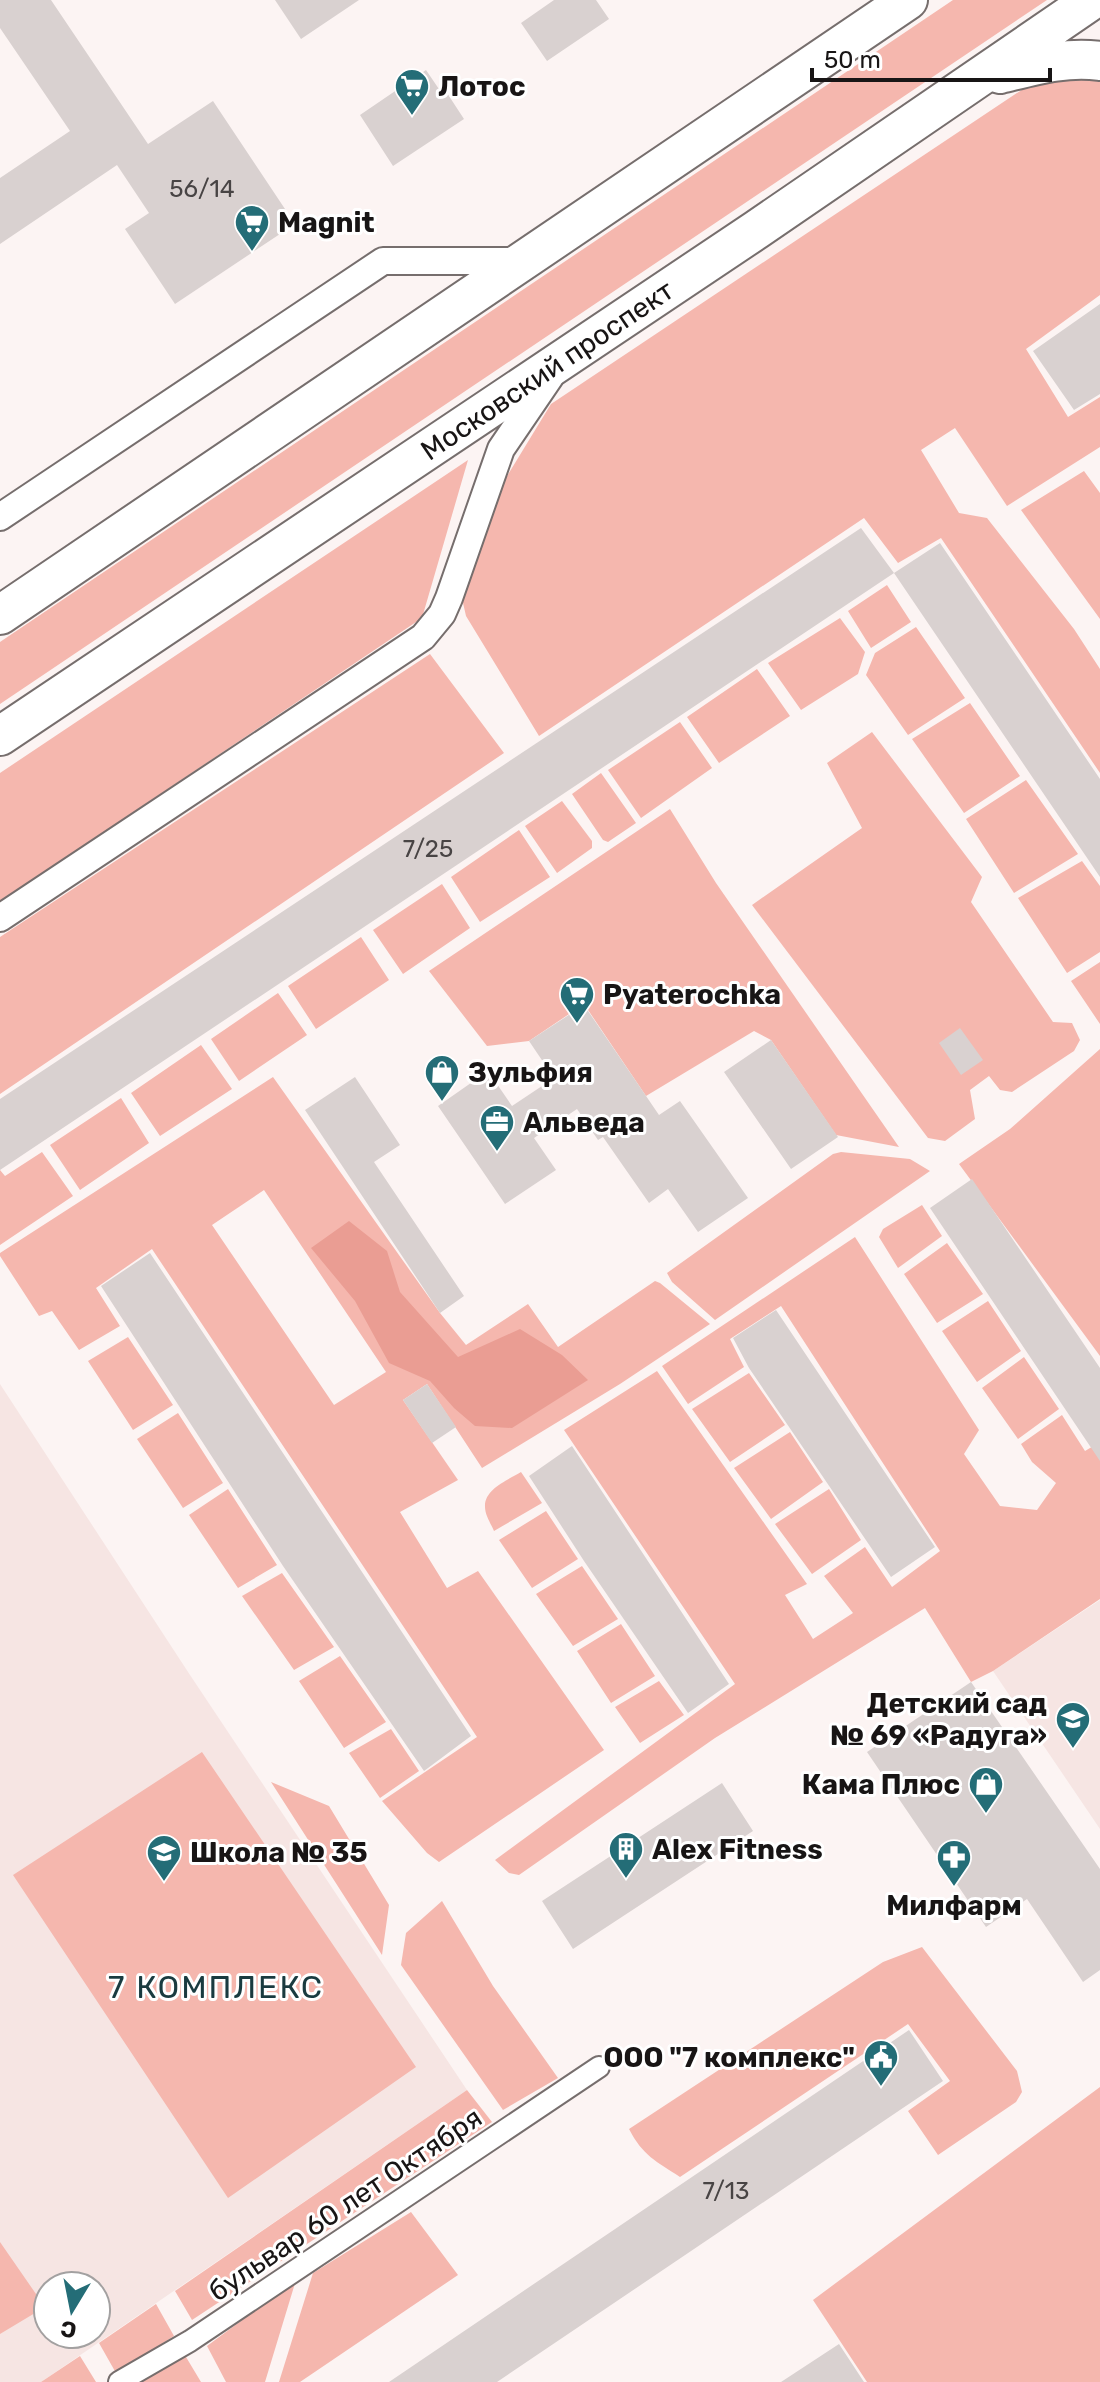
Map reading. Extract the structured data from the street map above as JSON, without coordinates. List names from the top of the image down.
{
  "streets": {
    "main road": ["Московский проспект"],
    "street": ["бульвар 60 лет Октября"]
  },
  "districts": ["7 КОМПЛЕКС"],
  "places": {
    "supermarket": ["Лотос", "Magnit", "Pyaterochka"],
    "shop": ["Зульфия", "Кама Плюс"],
    "office": ["Альведа"],
    "school or university": ["Детский сад № 69 «Радуга»", "Школа № 35"],
    "building": ["Alex Fitness"],
    "pharmacy": ["Милфарм"],
    "public building": ["ООО \"7 комплекс\""]
  },
  "house_numbers": ["56/14", "7/25", "7/13"],
  "scale_bar": "50 m",
  "north": "bottom"
}
